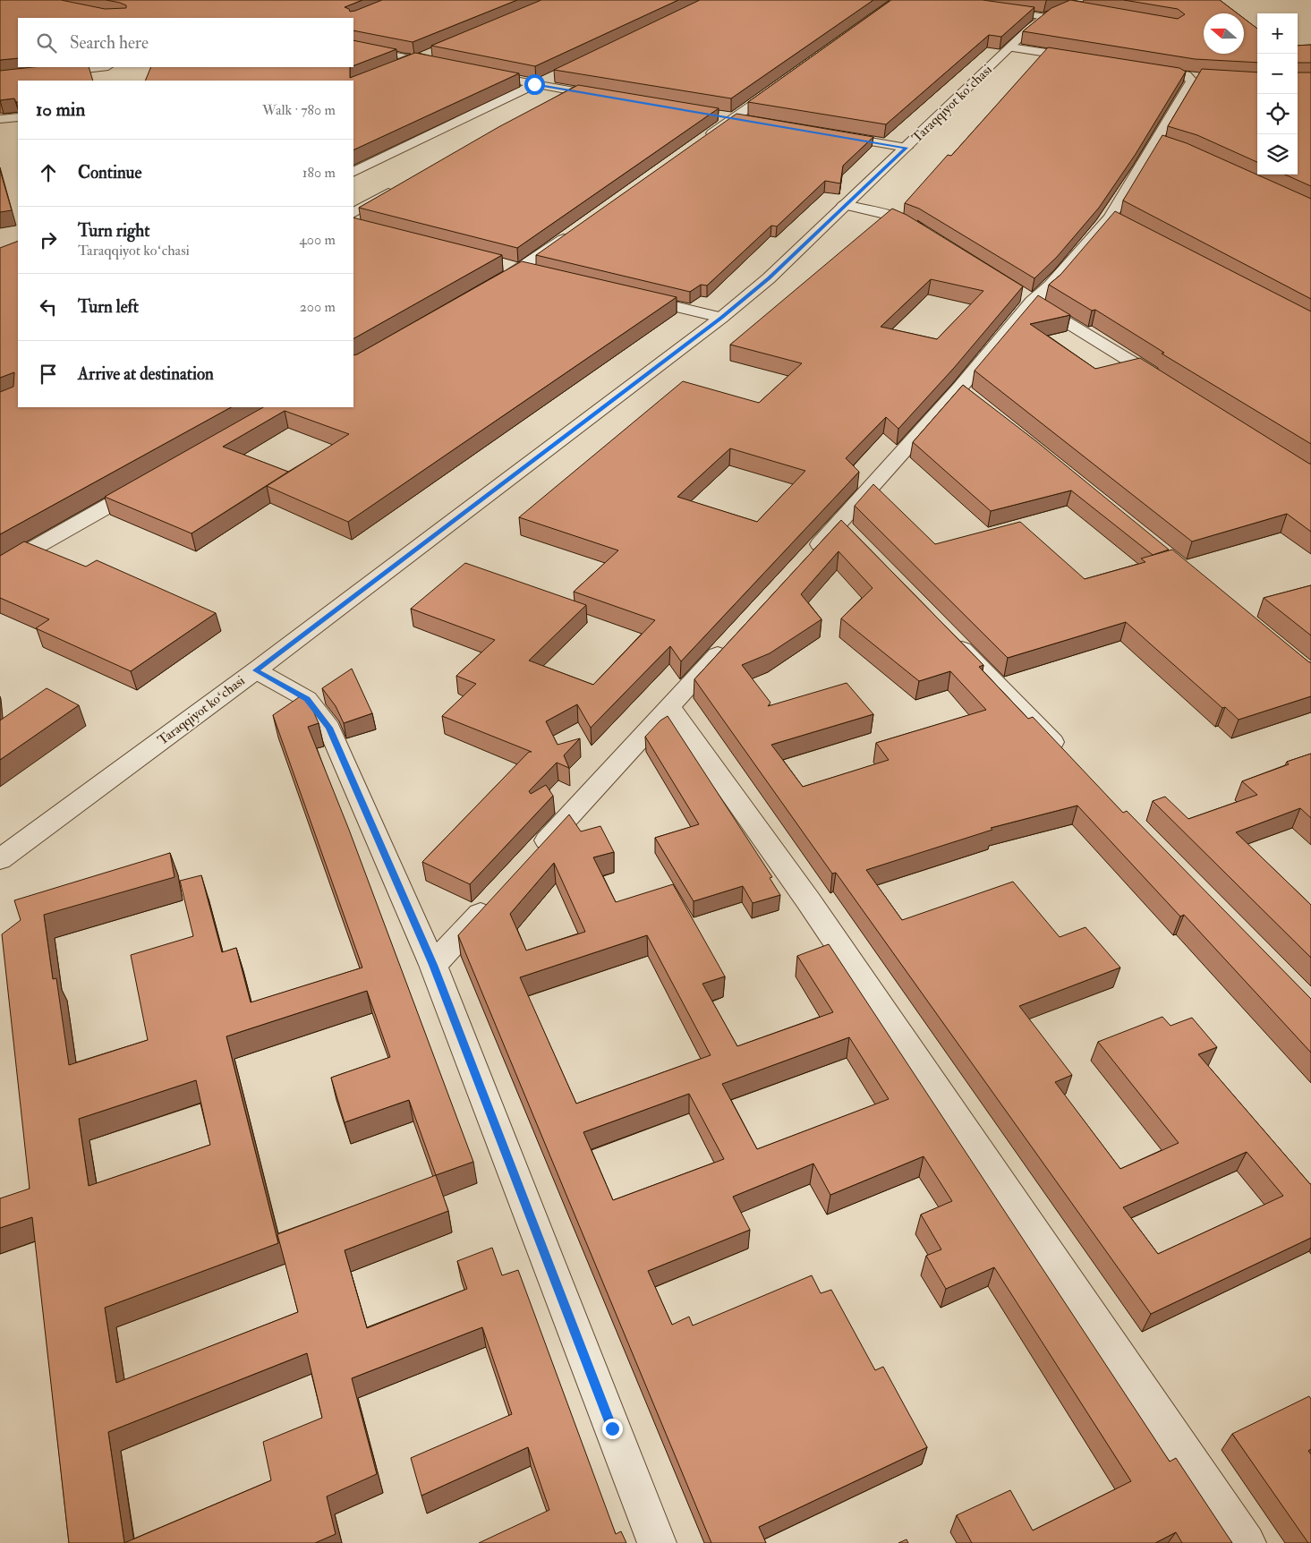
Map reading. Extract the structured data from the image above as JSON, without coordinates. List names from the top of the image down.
{
  "streets": {
    "street": ["Taraqqiyot koʻchasi"]
  },
  "north": "left",
  "page": {
    "map_buttons": ["+", "−"],
    "search": "Search here",
    "heading": ["10 min", "Walk · 780 m"],
    "list": [
      ["Continue", "180 m"],
      ["Turn right", "Taraqqiyot koʻchasi", "400 m"],
      ["Turn left", "200 m"],
      "Arrive at destination"
    ]
  }
}
